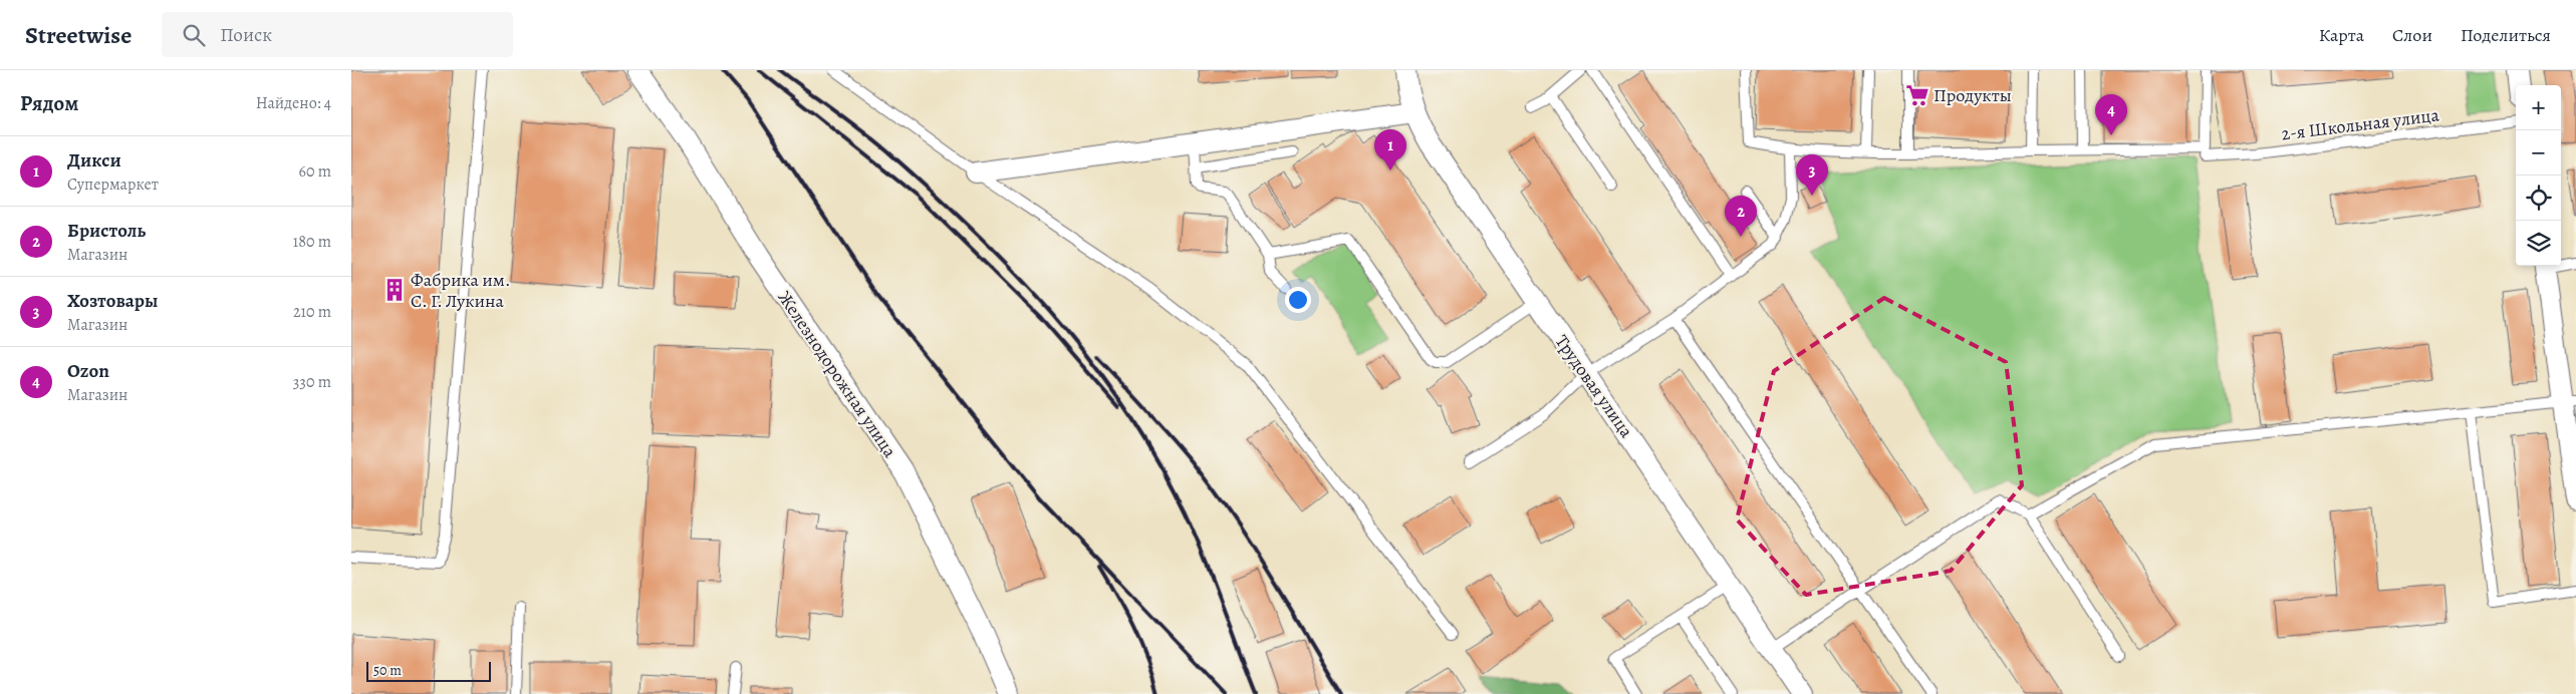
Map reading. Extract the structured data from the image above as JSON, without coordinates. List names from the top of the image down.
{
  "streets": {
    "street": ["Железнодорожная улица", "Трудовая улица"],
    "lane": ["2-я Школьная улица"]
  },
  "places": {
    "supermarket": ["Продукты"],
    "building": ["Фабрика им. С. Г. Лукина"]
  },
  "scale_bar": "50 m",
  "page": {
    "header": "Streetwise",
    "search": "Поиск",
    "nav": ["Карта", "Слои", "Поделиться"],
    "heading": ["Рядом", "Найдено: 4"],
    "map_buttons": ["+", "−"],
    "pins": [
      "4",
      "1",
      "3",
      "2"
    ],
    "list": [
      {
        "mark": "1",
        "name": "Дикси",
        "note": "Супермаркет",
        "value": "60 m"
      },
      {
        "mark": "2",
        "name": "Бристоль",
        "note": "Магазин",
        "value": "180 m"
      },
      {
        "mark": "3",
        "name": "Хозтовары",
        "note": "Магазин",
        "value": "210 m"
      },
      {
        "mark": "4",
        "name": "Ozon",
        "note": "Магазин",
        "value": "330 m"
      }
    ],
    "scale": "50 m"
  }
}
